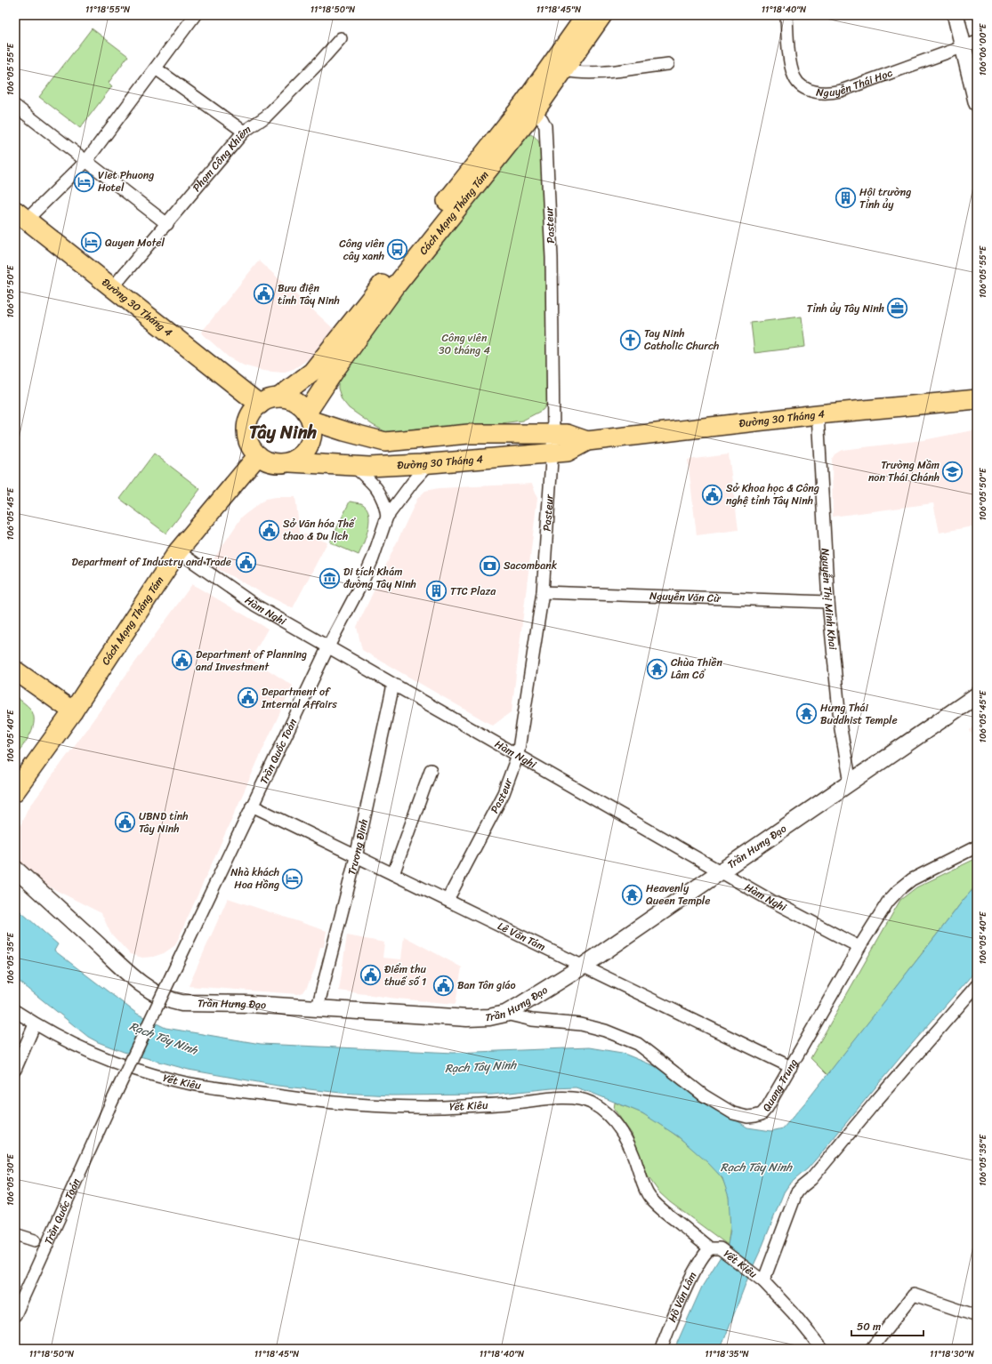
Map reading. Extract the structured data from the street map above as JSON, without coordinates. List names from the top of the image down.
{
  "streets": {
    "main road": ["Cách Mạng Tháng Tám", "Đường 30 Tháng 4"],
    "street": [
      "Nguyễn Thái Học",
      "Phạm Công Khiêm",
      "Pasteur",
      "Nguyễn Văn Cừ",
      "Nguyễn Thị Minh Khai",
      "Hàm Nghi",
      "Trần Quốc Toản",
      "Trương Định",
      "Trần Hưng Đạo",
      "Lê Văn Tám",
      "Yết Kiêu",
      "Quang Trung",
      "Hồ Văn Lâm"
    ]
  },
  "crossings": [
    ["Phạm Công Khiêm", "Đường 30 Tháng 4"],
    ["Cách Mạng Tháng Tám", "Pasteur"],
    ["Cách Mạng Tháng Tám", "Đường 30 Tháng 4"],
    ["Cách Mạng Tháng Tám", "Hàm Nghi"],
    ["Pasteur", "Đường 30 Tháng 4"],
    ["Pasteur", "Nguyễn Văn Cừ"],
    ["Pasteur", "Hàm Nghi"],
    ["Pasteur", "Lê Văn Tám"],
    ["Đường 30 Tháng 4", "Nguyễn Thị Minh Khai"],
    ["Đường 30 Tháng 4", "Trần Quốc Toản"],
    ["Nguyễn Văn Cừ", "Nguyễn Thị Minh Khai"],
    ["Nguyễn Thị Minh Khai", "Trần Hưng Đạo"],
    ["Hàm Nghi", "Trần Quốc Toản"],
    ["Hàm Nghi", "Trương Định"],
    ["Hàm Nghi", "Trần Hưng Đạo"],
    ["Hàm Nghi", "Quang Trung"],
    ["Trần Quốc Toản", "Lê Văn Tám"],
    ["Trương Định", "Trần Hưng Đạo"],
    ["Trương Định", "Lê Văn Tám"],
    ["Trần Hưng Đạo", "Lê Văn Tám"],
    ["Trần Hưng Đạo", "Quang Trung"],
    ["Lê Văn Tám", "Quang Trung"],
    ["Yết Kiêu", "Hồ Văn Lâm"]
  ],
  "districts": ["Tây Ninh"],
  "water": ["Rạch Tây Ninh"],
  "parks": ["Công viên 30 tháng 4"],
  "places": {
    "hotel": ["Viet Phuong Hotel", "Quyen Motel", "Nhà khách Hoa Hồng"],
    "building": ["Hội trường Tỉnh ủy", "TTC Plaza"],
    "bus stop": ["Công viên cây xanh"],
    "public building": [
      "Bưu điện tỉnh Tây Ninh",
      "Sở Khoa học & Công nghệ tỉnh Tây Ninh",
      "Sở Văn hóa Thể thao & Du lịch",
      "Department of Industry and Trade",
      "Department of Planning and Investment",
      "Department of Internal Affairs",
      "UBND tỉnh Tây Ninh",
      "Điểm thu thuế số 1",
      "Ban Tôn giáo"
    ],
    "office": ["Tỉnh ủy Tây Ninh"],
    "church": ["Tay Ninh Catholic Church"],
    "school or university": ["Trường Mầm non Thái Chánh"],
    "bank": ["Sacombank"],
    "museum": ["Di tích Khám đường Tây Ninh"],
    "temple": ["Chùa Thiền Lâm Cổ", "Hưng Thái Buddhist Temple", "Heavenly Queen Temple"]
  },
  "scale_bar": "50 m",
  "coordinates": [
    "11°18'55\"N",
    "11°18'50\"N",
    "11°18'45\"N",
    "11°18'40\"N",
    "106°06'00\"E",
    "106°05'55\"E",
    "106°05'50\"E",
    "106°05'45\"E",
    "106°05'40\"E",
    "106°05'35\"E",
    "106°05'30\"E",
    "11°18'35\"N",
    "11°18'30\"N"
  ]
}
